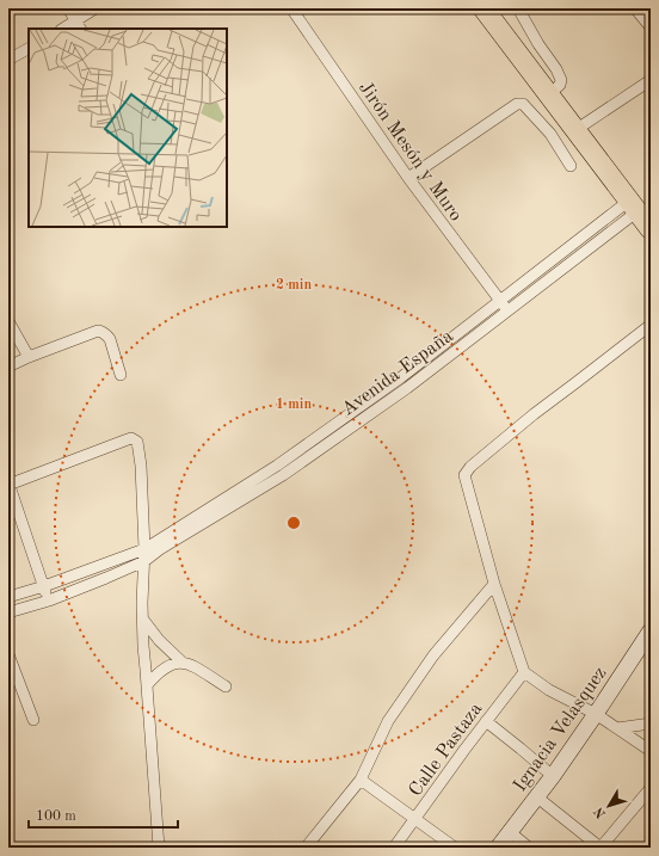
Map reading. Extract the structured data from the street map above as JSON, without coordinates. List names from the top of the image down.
{
  "streets": {
    "main road": ["Ignacia Velasquez"],
    "street": ["Jirón Mesón y Muro", "Avenida España", "Calle Pastaza"]
  },
  "crossings": [
    ["Jirón Mesón y Muro", "Avenida España"]
  ],
  "scale_bar": "100 m",
  "north": "bottom left",
  "rings": ["2 min", "1 min"]
}
